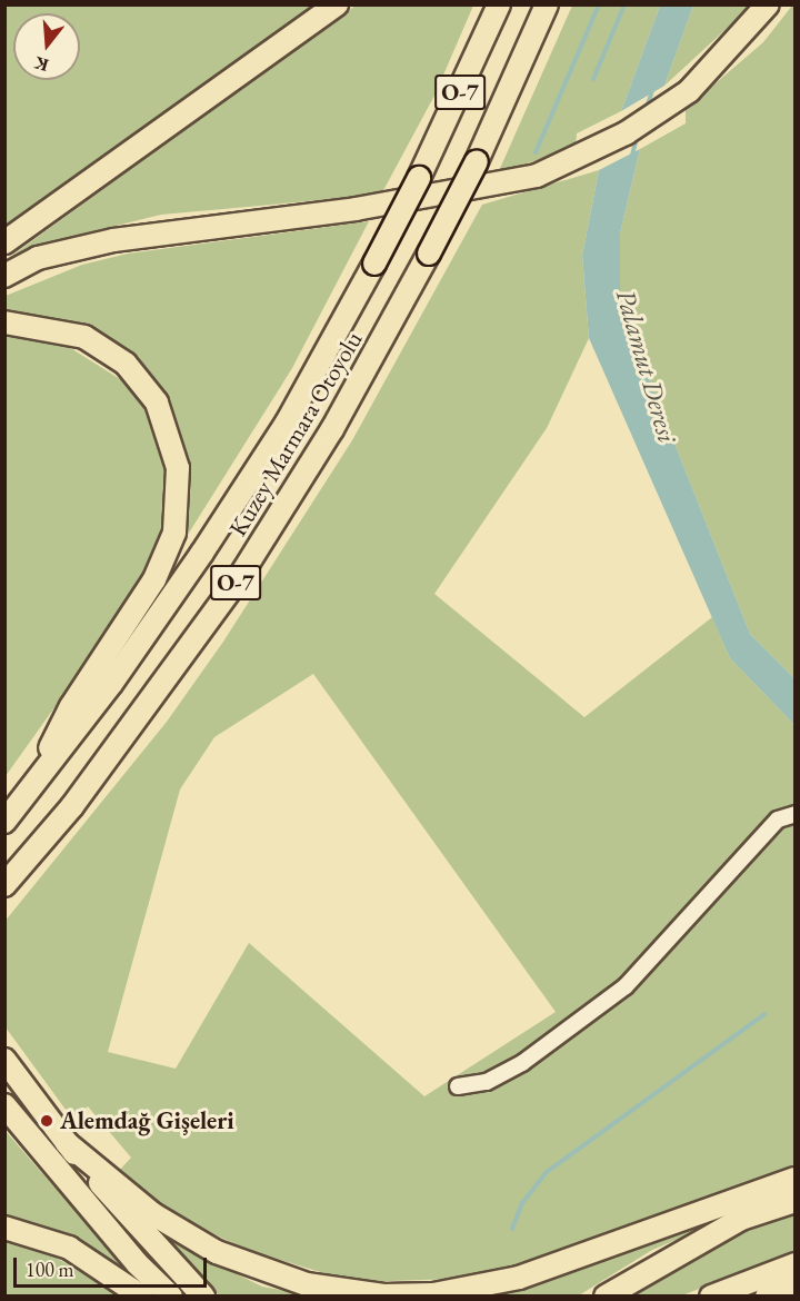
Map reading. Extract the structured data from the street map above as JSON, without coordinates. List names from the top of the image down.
{
  "streets": {
    "highway": ["O-7", "Kuzey Marmara Otoyolu"]
  },
  "water": ["Palamut Deresi"],
  "places": ["Alemdağ Gişeleri"],
  "scale_bar": "100 m",
  "north": "bottom"
}
